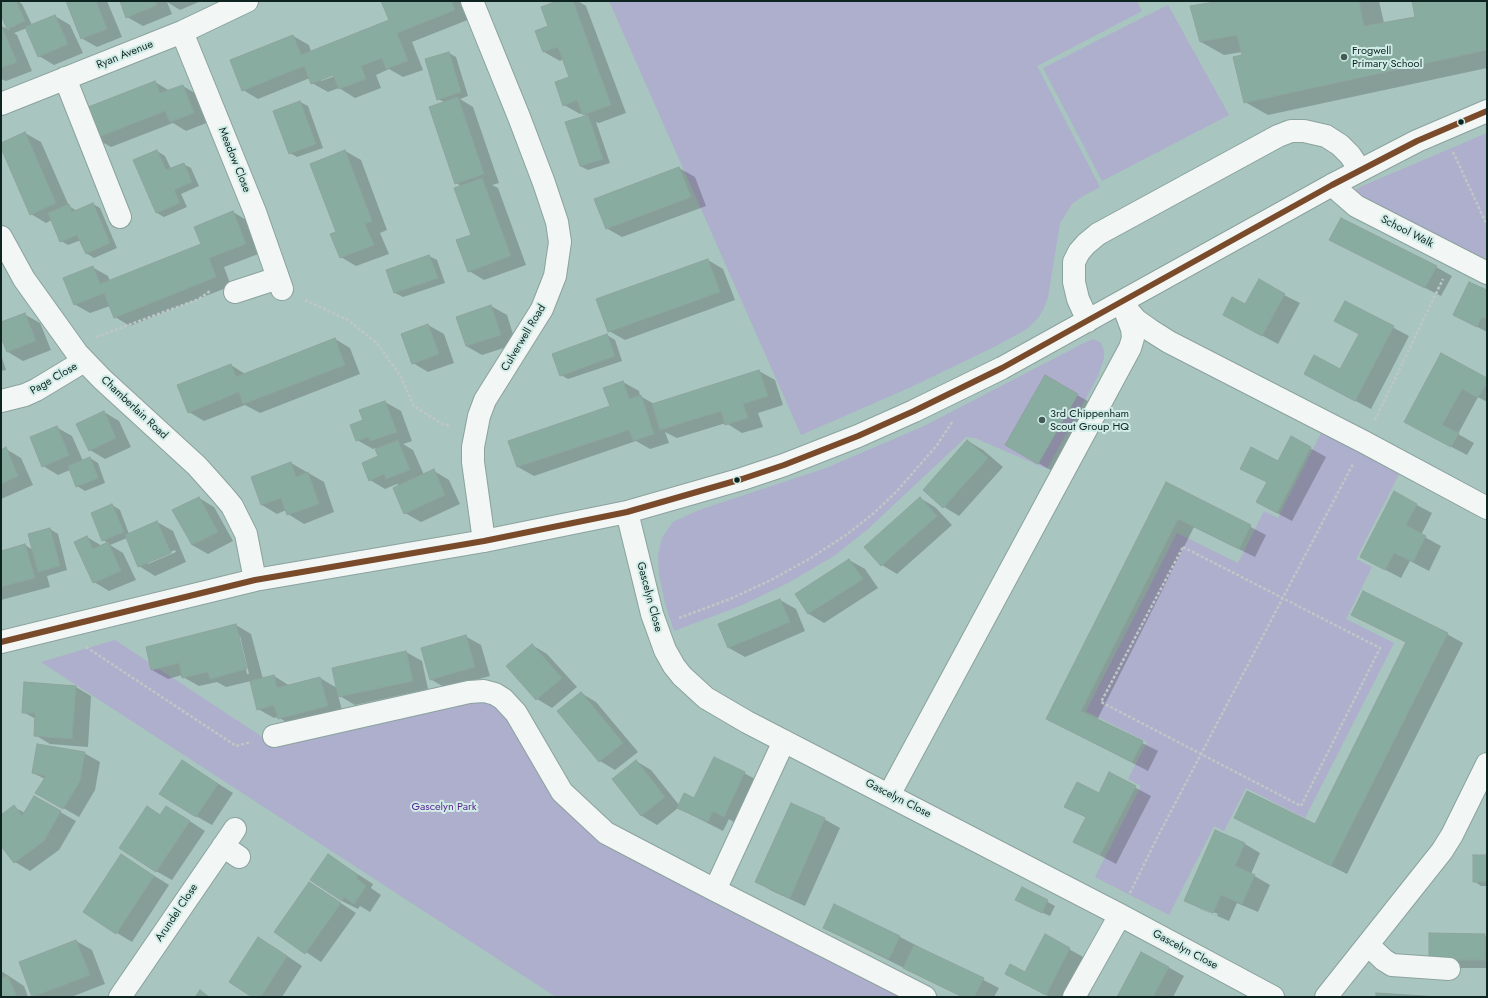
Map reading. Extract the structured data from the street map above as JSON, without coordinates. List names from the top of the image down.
{
  "streets": {
    "street": [
      "Ryan Avenue",
      "Meadow Close",
      "School Walk",
      "Culverwell Road",
      "Page Close",
      "Chamberlain Road",
      "Gascelyn Close",
      "Arundel Close"
    ]
  },
  "crossings": [
    ["Ryan Avenue", "Meadow Close"],
    ["Page Close", "Chamberlain Road"]
  ],
  "parks": ["Gascelyn Park"],
  "places": ["Frogwell Primary School", "3rd Chippenham Scout Group HQ"]
}
